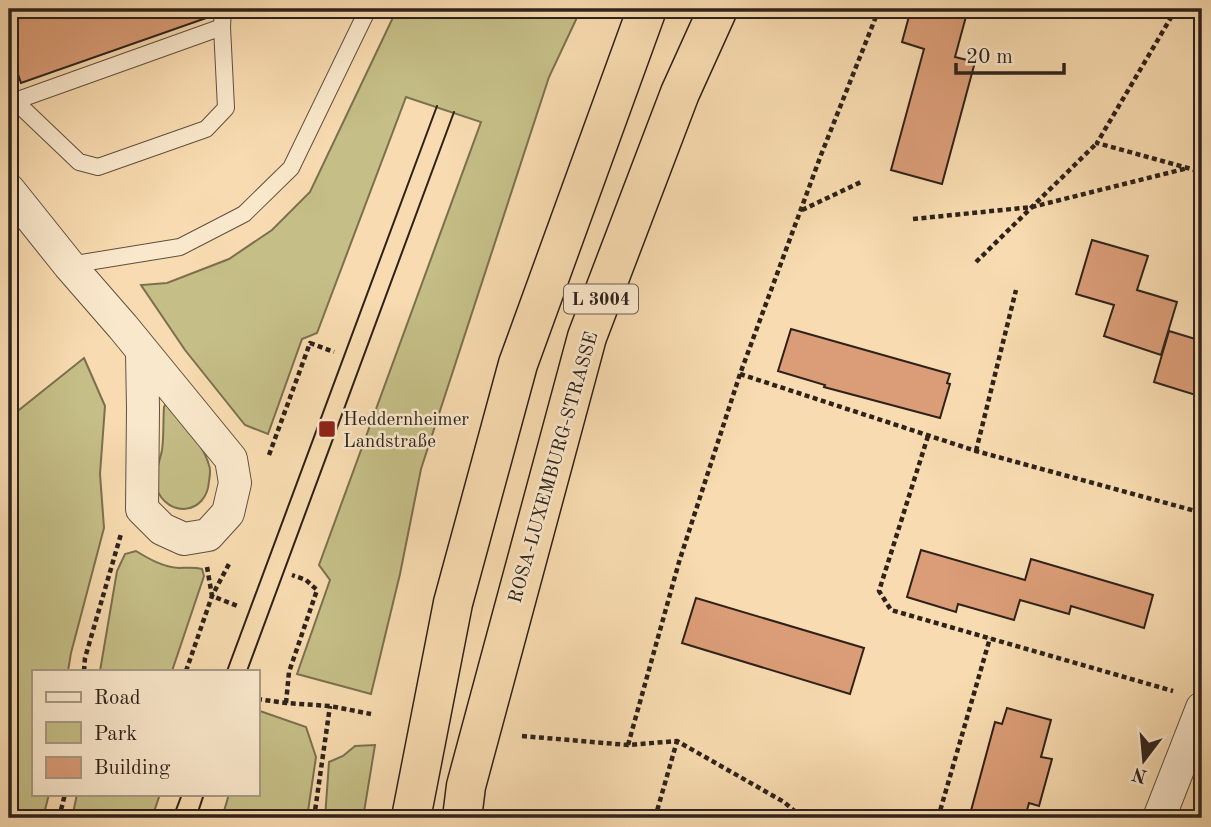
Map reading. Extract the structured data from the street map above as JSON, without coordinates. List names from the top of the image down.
{
  "streets": {
    "highway": ["L 3004", "ROSA-LUXEMBURG-STRASSE"]
  },
  "places": {
    "transit": ["Heddernheimer Landstraße"]
  },
  "legend": ["Road", "Park", "Building"],
  "scale_bar": "20 m",
  "north": "bottom"
}
